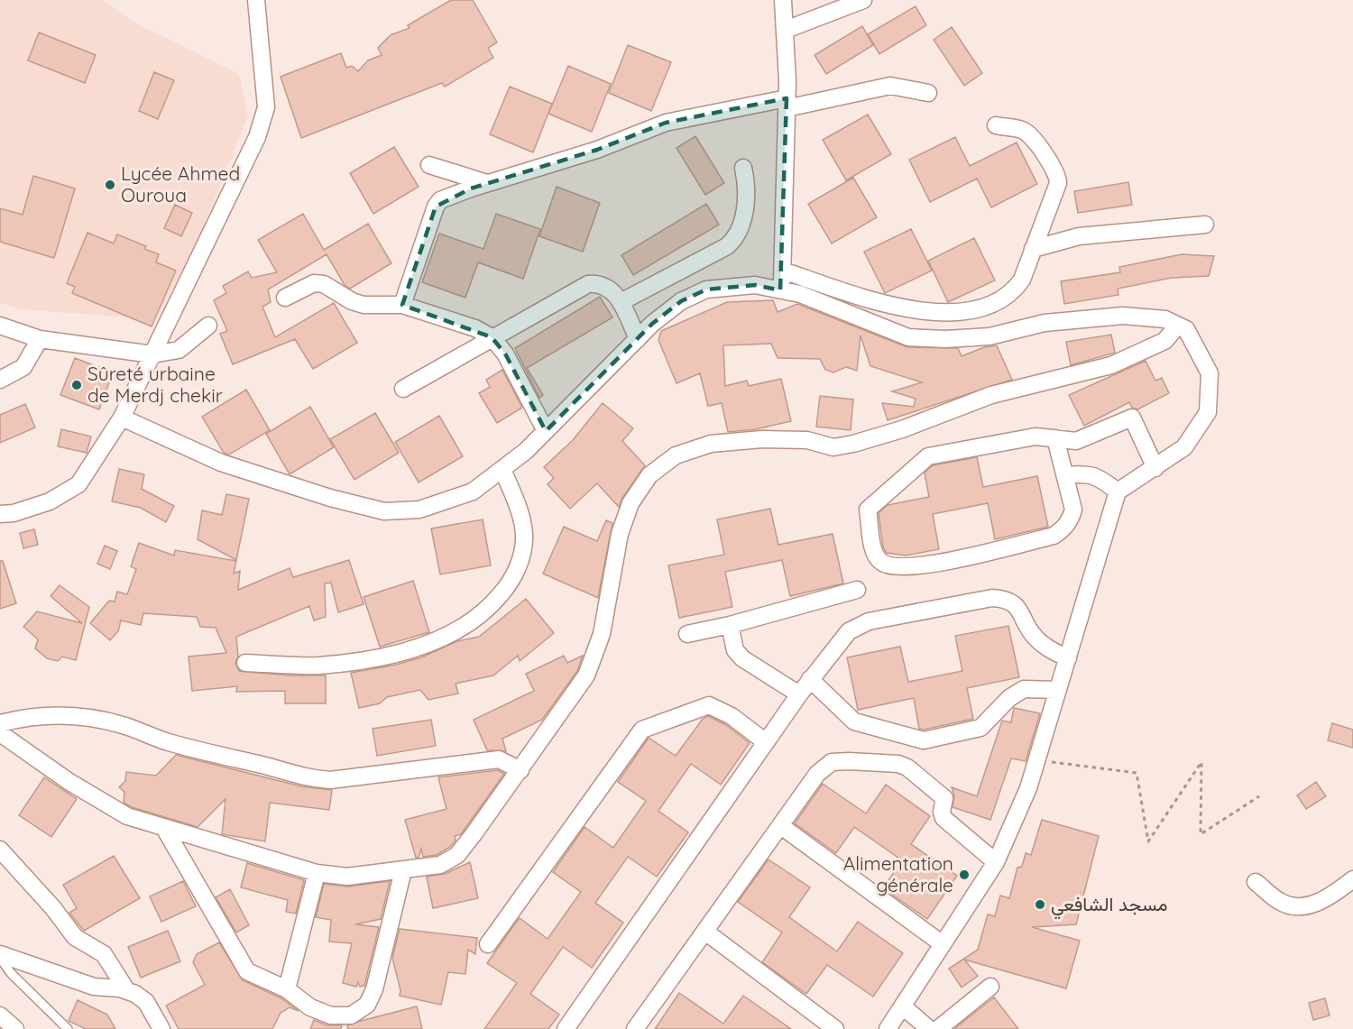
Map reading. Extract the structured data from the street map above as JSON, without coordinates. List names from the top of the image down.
{
  "places": [
    "Lycée Ahmed Ouroua",
    "Sûreté urbaine de Merdj chekir",
    "Alimentation générale",
    "مسجد الشافعي"
  ]
}
